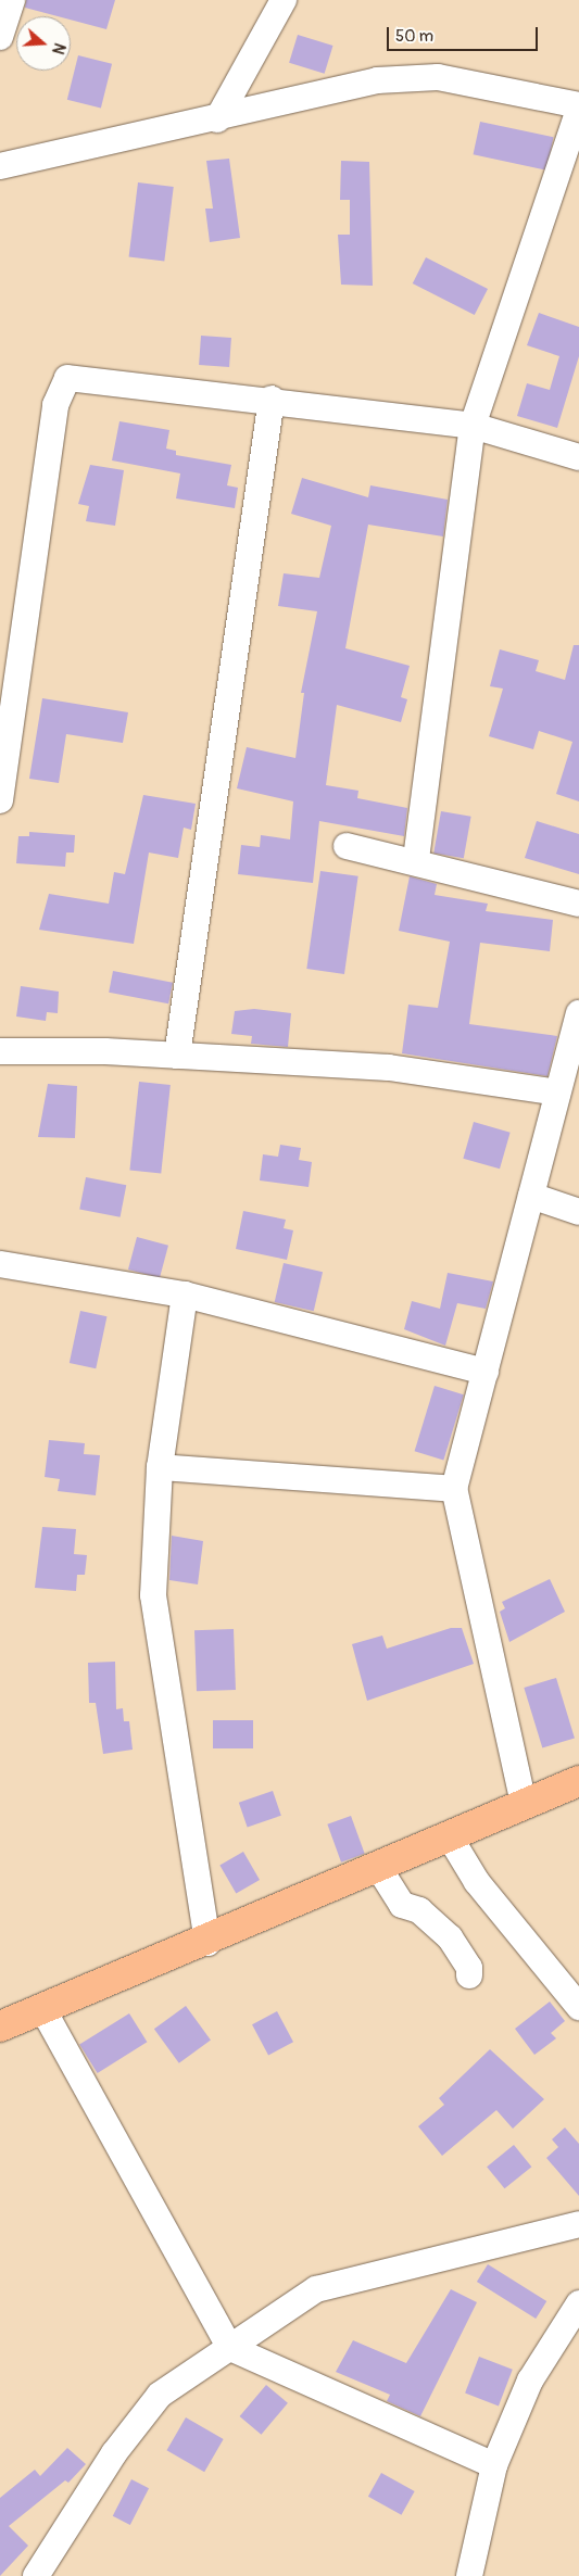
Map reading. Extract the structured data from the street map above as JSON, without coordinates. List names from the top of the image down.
{
  "scale_bar": "50 m",
  "north": "right"
}
